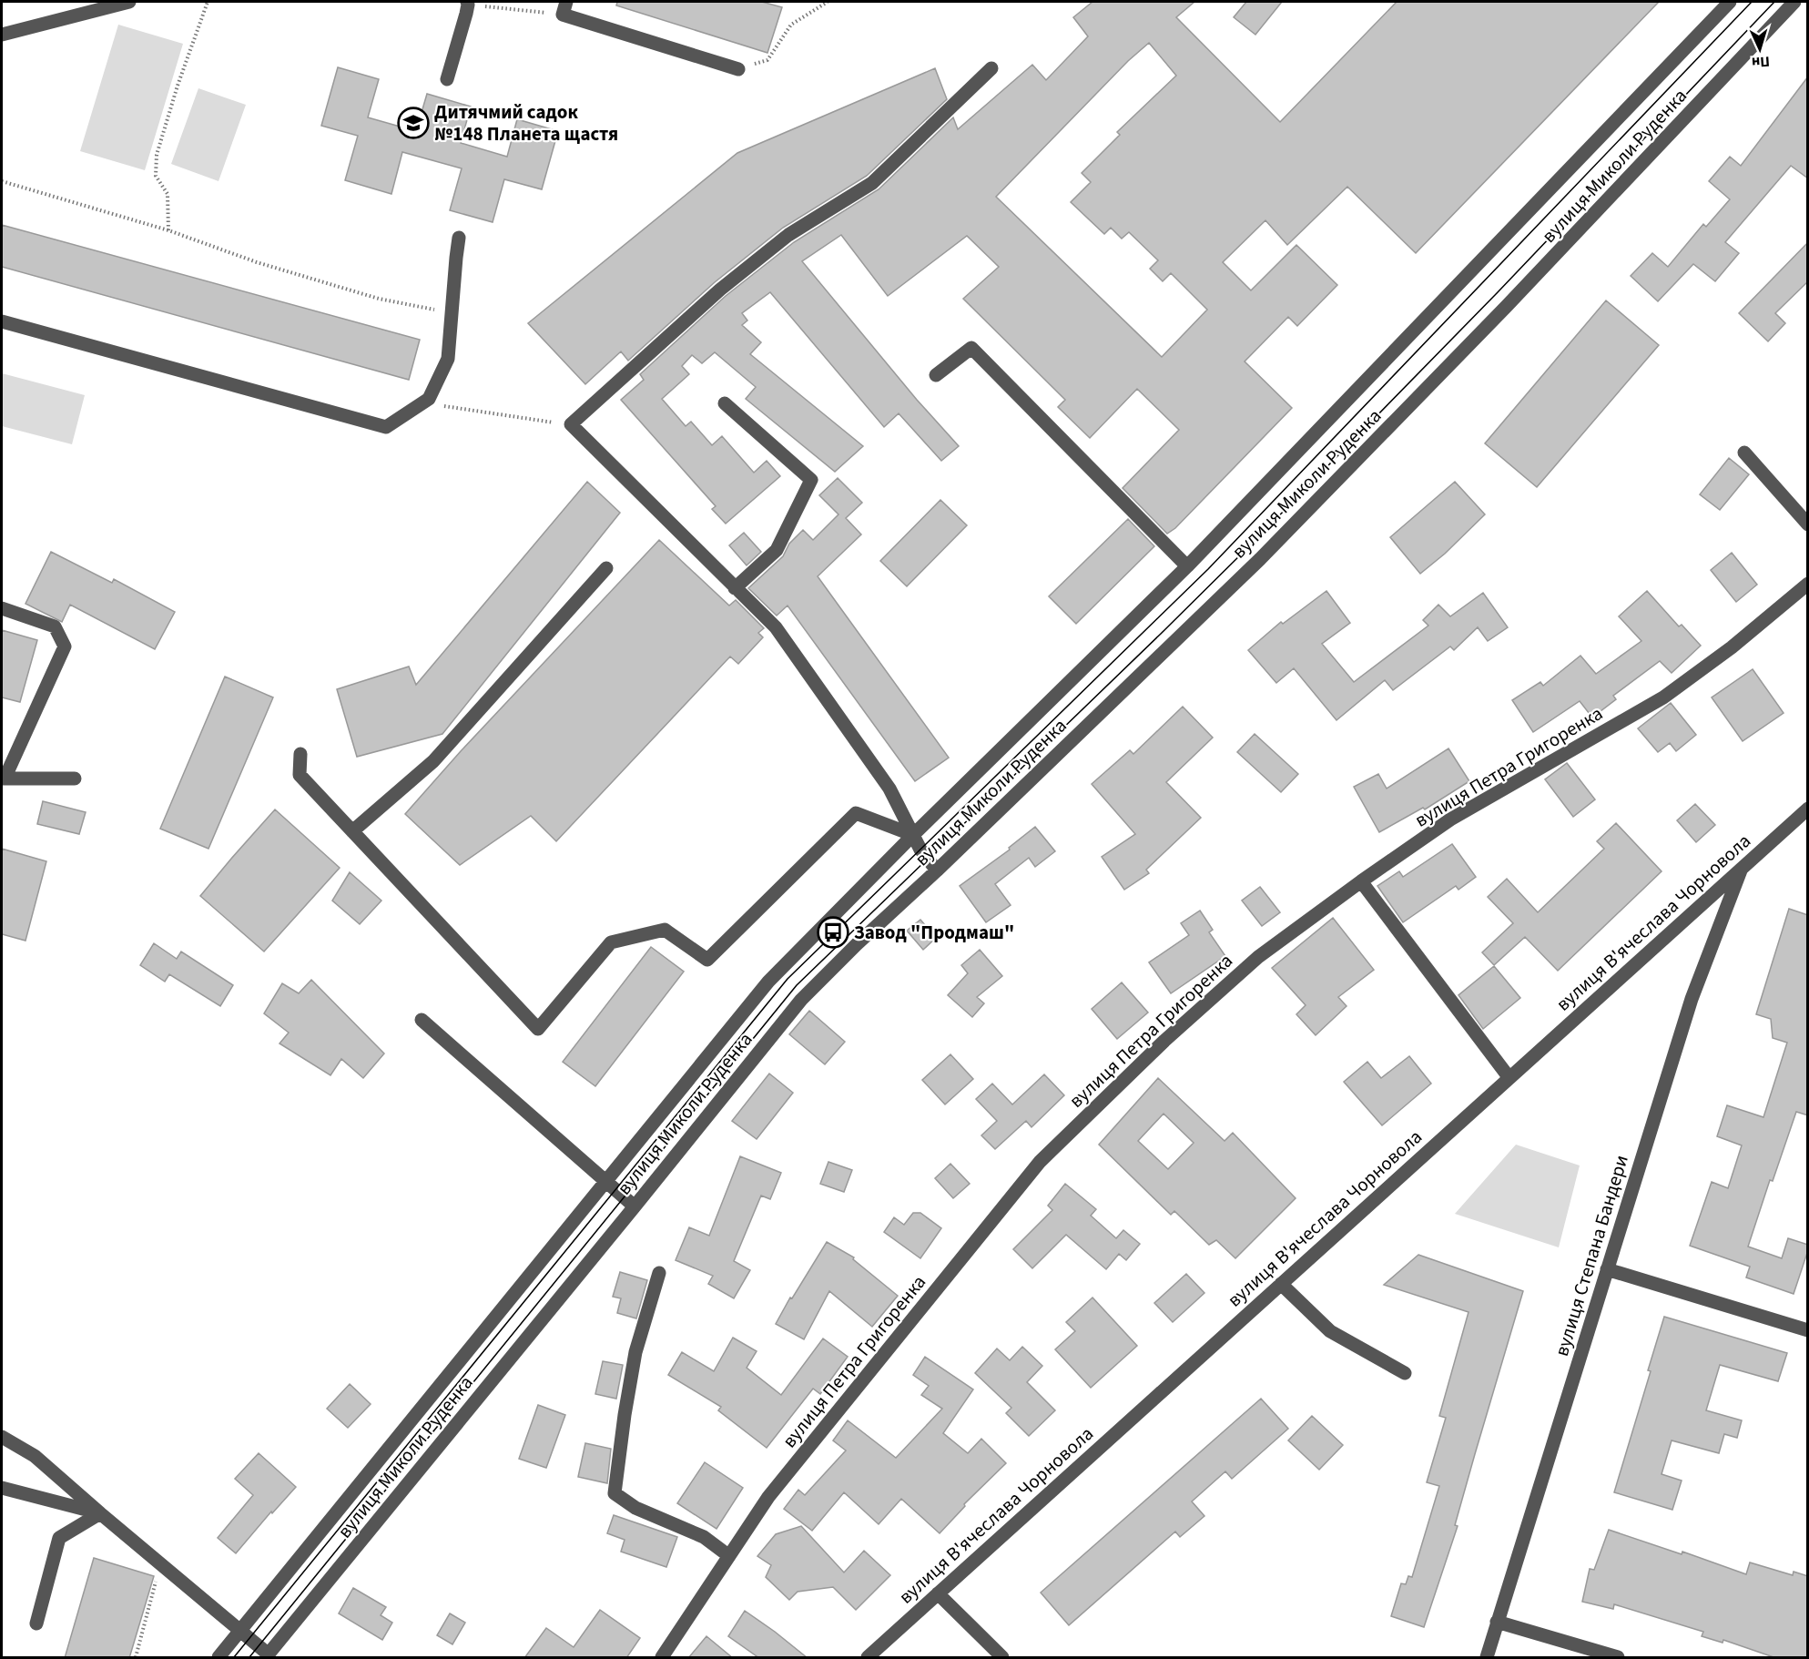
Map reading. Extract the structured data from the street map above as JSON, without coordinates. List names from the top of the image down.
{
  "streets": {
    "street": [
      "вулиця Миколи Руденка",
      "вулиця Петра Григоренка",
      "вулиця В'ячеслава Чорновола",
      "вулиця Степана Бандери"
    ]
  },
  "crossings": [
    ["вулиця В'ячеслава Чорновола", "вулиця Степана Бандери"]
  ],
  "places": {
    "school or university": ["Дитячмий садок №148 Планета щастя"],
    "bus stop": ["Завод \"Продмаш\""]
  },
  "north": "bottom"
}
